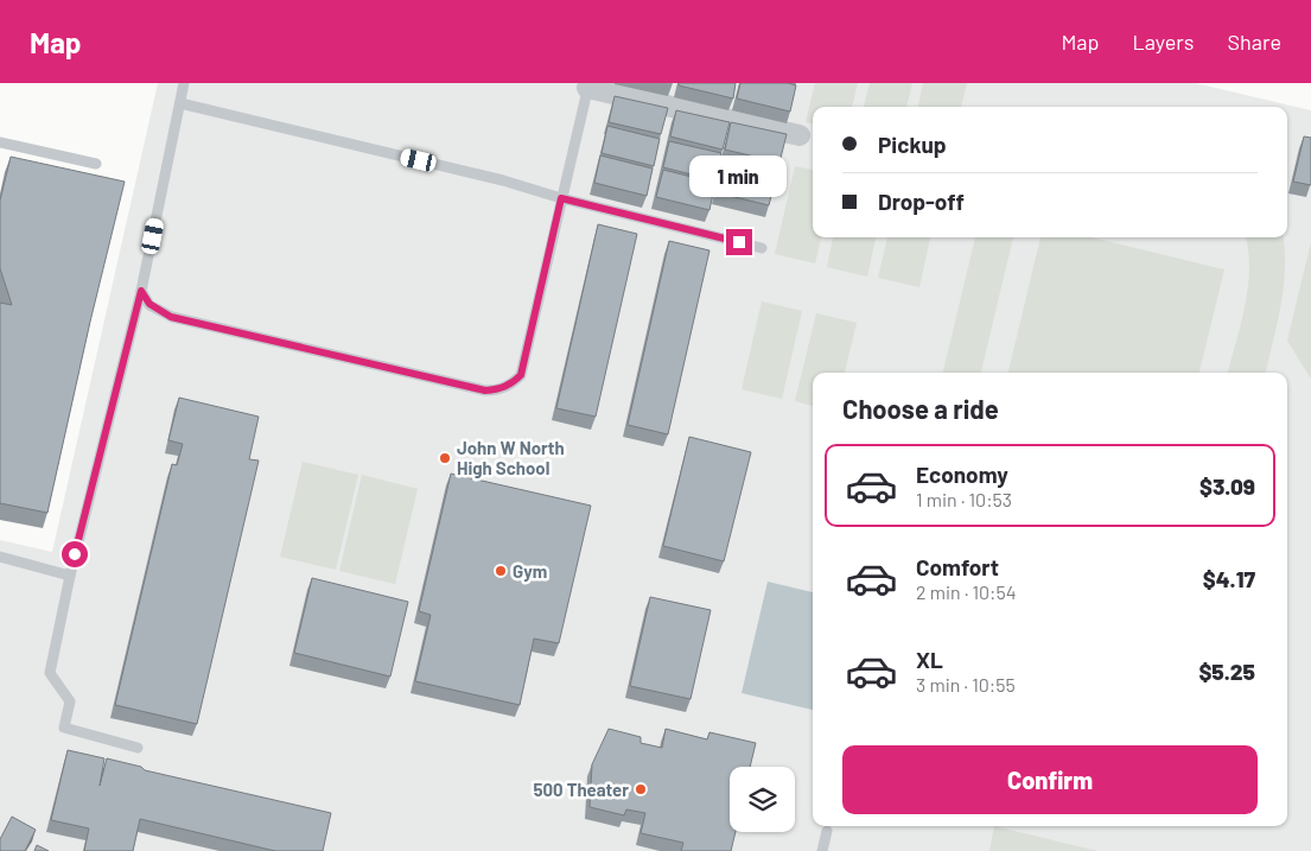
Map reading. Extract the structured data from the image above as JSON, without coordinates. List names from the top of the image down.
{
  "places": ["John W North High School", "Gym", "500 Theater"],
  "page": {
    "header": "Map",
    "nav": ["Map", "Layers", "Share"],
    "banner": ["Pickup", "Drop-off"],
    "bubble": "1 min",
    "heading": "Choose a ride",
    "list": [
      {
        "name": "Economy",
        "note": "1 min · 10:53",
        "value": "$3.09"
      },
      {
        "name": "Comfort",
        "note": "2 min · 10:54",
        "value": "$4.17"
      },
      {
        "name": "XL",
        "note": "3 min · 10:55",
        "value": "$5.25"
      }
    ],
    "buttons": "Confirm"
  }
}
